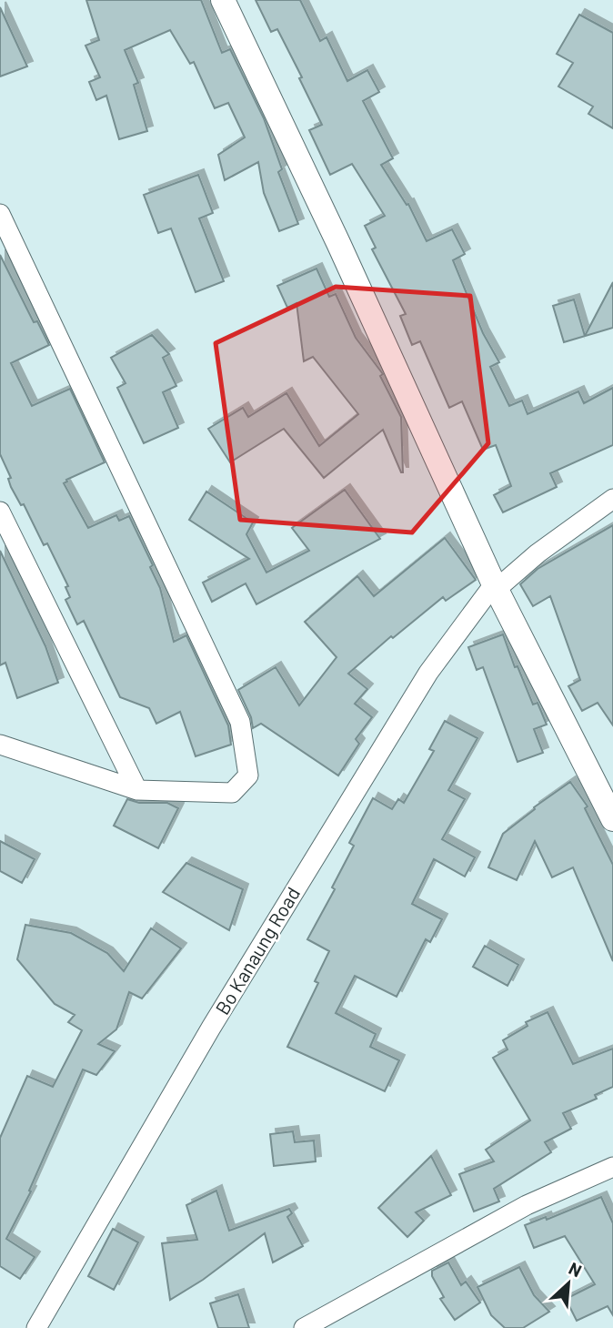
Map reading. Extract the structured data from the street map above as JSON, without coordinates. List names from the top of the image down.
{
  "streets": {
    "street": ["Bo Kanaung Road"]
  },
  "north": "top right"
}
